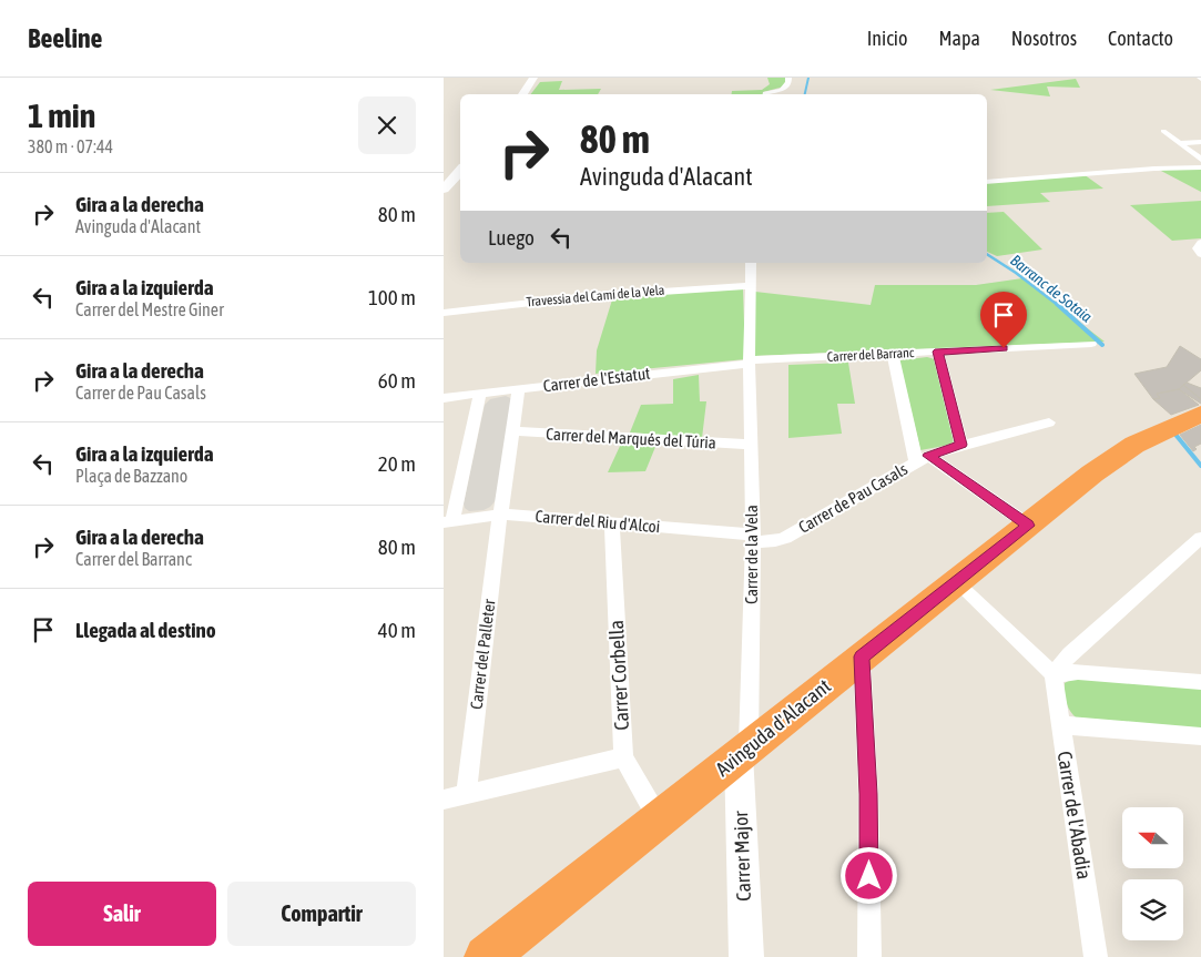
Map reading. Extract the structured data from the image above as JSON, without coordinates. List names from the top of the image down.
{
  "streets": {
    "highway": ["Avinguda d'Alacant"],
    "main road": ["Carrer Major"],
    "street": [
      "Travessia del Camí de la Vela",
      "Carrer del Barranc",
      "Carrer de l'Estatut",
      "Carrer del Marqués del Túria",
      "Carrer de Pau Casals",
      "Carrer del Riu d'Alcoi",
      "Carrer de la Vela",
      "Carrer del Palleter",
      "Carrer Corbella",
      "Carrer de l'Abadia"
    ]
  },
  "crossings": [
    ["Travessia del Camí de la Vela", "Carrer de la Vela"],
    ["Carrer del Barranc", "Carrer de l'Estatut"],
    ["Carrer del Barranc", "Carrer de la Vela"],
    ["Carrer de l'Estatut", "Carrer de la Vela"],
    ["Carrer de l'Estatut", "Carrer del Palleter"],
    ["Carrer del Marqués del Túria", "Carrer de la Vela"],
    ["Carrer del Marqués del Túria", "Carrer del Palleter"],
    ["Carrer de Pau Casals", "Carrer del Riu d'Alcoi"],
    ["Carrer de Pau Casals", "Carrer de la Vela"],
    ["Carrer del Riu d'Alcoi", "Carrer de la Vela"],
    ["Carrer del Riu d'Alcoi", "Carrer del Palleter"],
    ["Carrer del Riu d'Alcoi", "Carrer Corbella"],
    ["Carrer de la Vela", "Avinguda d'Alacant"],
    ["Carrer de la Vela", "Carrer Major"],
    ["Carrer Corbella", "Avinguda d'Alacant"],
    ["Avinguda d'Alacant", "Carrer Major"]
  ],
  "water": ["Barranc de Sotaia"],
  "north": "left",
  "page": {
    "header": "Beeline",
    "nav": [
      "Inicio",
      "Mapa",
      "Nosotros",
      "Contacto"
    ],
    "heading": ["1 min", "380 m · 07:44"],
    "turn": ["80 m", "Avinguda d'Alacant"],
    "list": [
      {
        "name": "Gira a la derecha",
        "note": "Avinguda d'Alacant",
        "value": "80 m"
      },
      {
        "name": "Gira a la izquierda",
        "note": "Carrer del Mestre Giner",
        "value": "100 m"
      },
      {
        "name": "Gira a la derecha",
        "note": "Carrer de Pau Casals",
        "value": "60 m"
      },
      {
        "name": "Gira a la izquierda",
        "note": "Plaça de Bazzano",
        "value": "20 m"
      },
      {
        "name": "Gira a la derecha",
        "note": "Carrer del Barranc",
        "value": "80 m"
      },
      {
        "name": "Llegada al destino",
        "value": "40 m"
      }
    ],
    "then": "Luego",
    "buttons": ["Salir", "Compartir"]
  }
}
